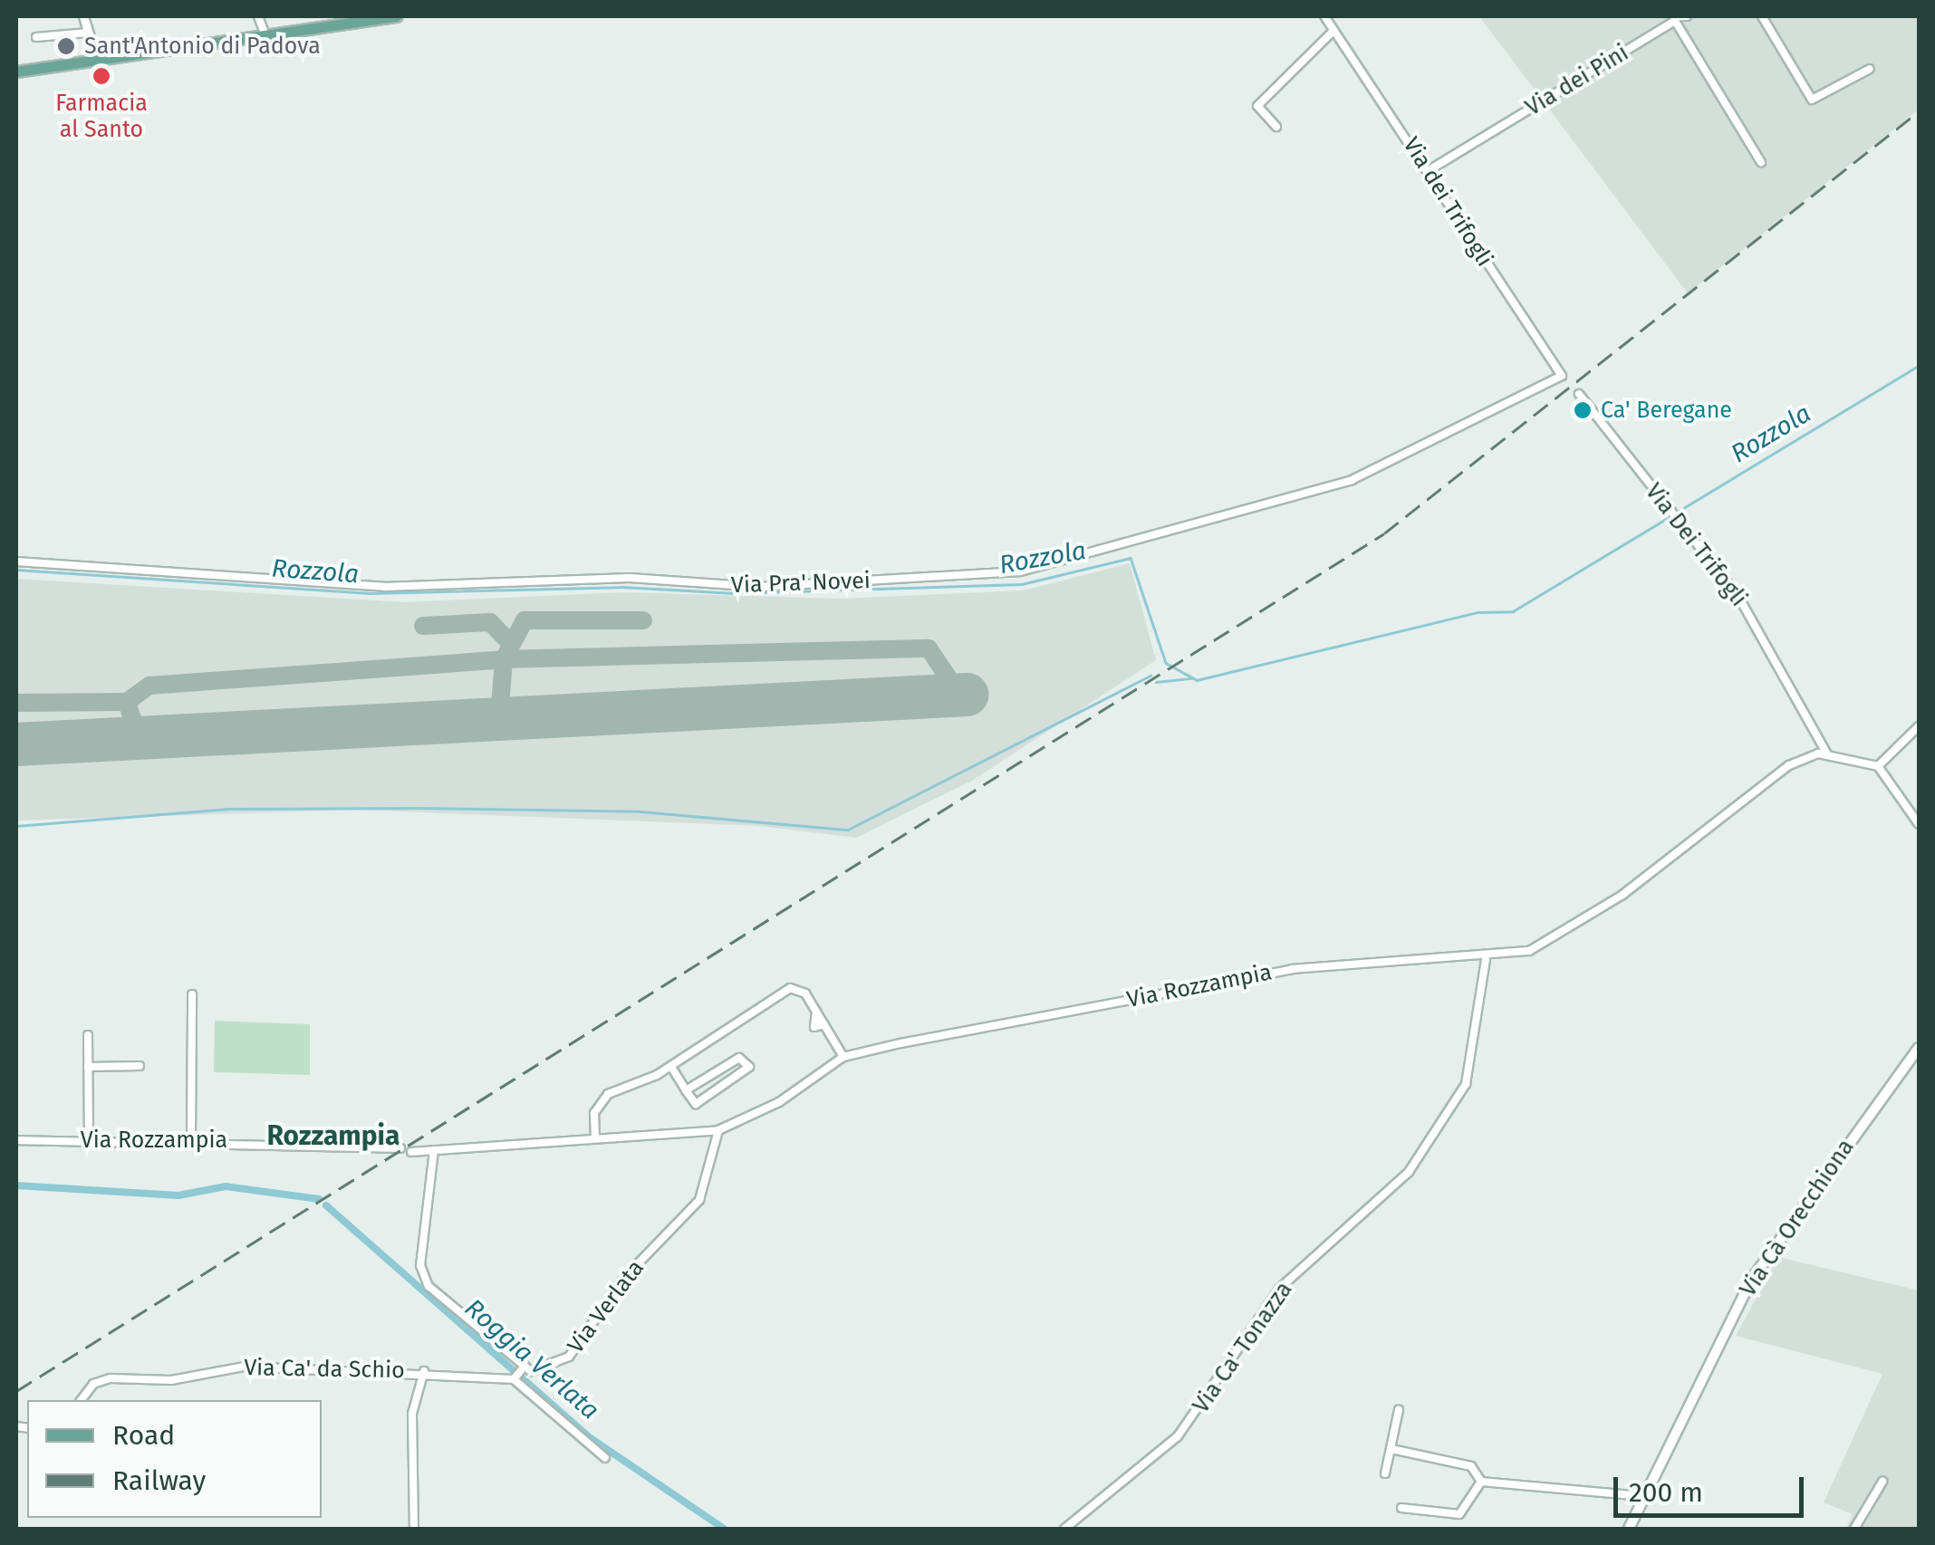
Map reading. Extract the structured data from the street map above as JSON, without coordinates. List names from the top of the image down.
{
  "streets": {
    "main road": ["Via Cà Orecchiona"],
    "street": [
      "Via dei Pini",
      "Via dei Trifogli",
      "Via Dei Trifogli",
      "Via Pra' Novei",
      "Via Rozzampia",
      "Via Verlata",
      "Via Ca' Tonazza",
      "Via Ca' da Schio"
    ]
  },
  "crossings": [
    ["Via dei Pini", "Via dei Trifogli"],
    ["Via dei Trifogli", "Via Pra' Novei"],
    ["Via Dei Trifogli", "Via Rozzampia"],
    ["Via Rozzampia", "Via Verlata"],
    ["Via Rozzampia", "Via Ca' Tonazza"],
    ["Via Verlata", "Via Ca' da Schio"]
  ],
  "districts": ["Rozzampia"],
  "water": ["Rozzola", "Roggia Verlata"],
  "places": ["Sant'Antonio di Padova", "Farmacia al Santo", "Ca' Beregane"],
  "legend": ["Road", "Railway"],
  "scale_bar": "200 m"
}
